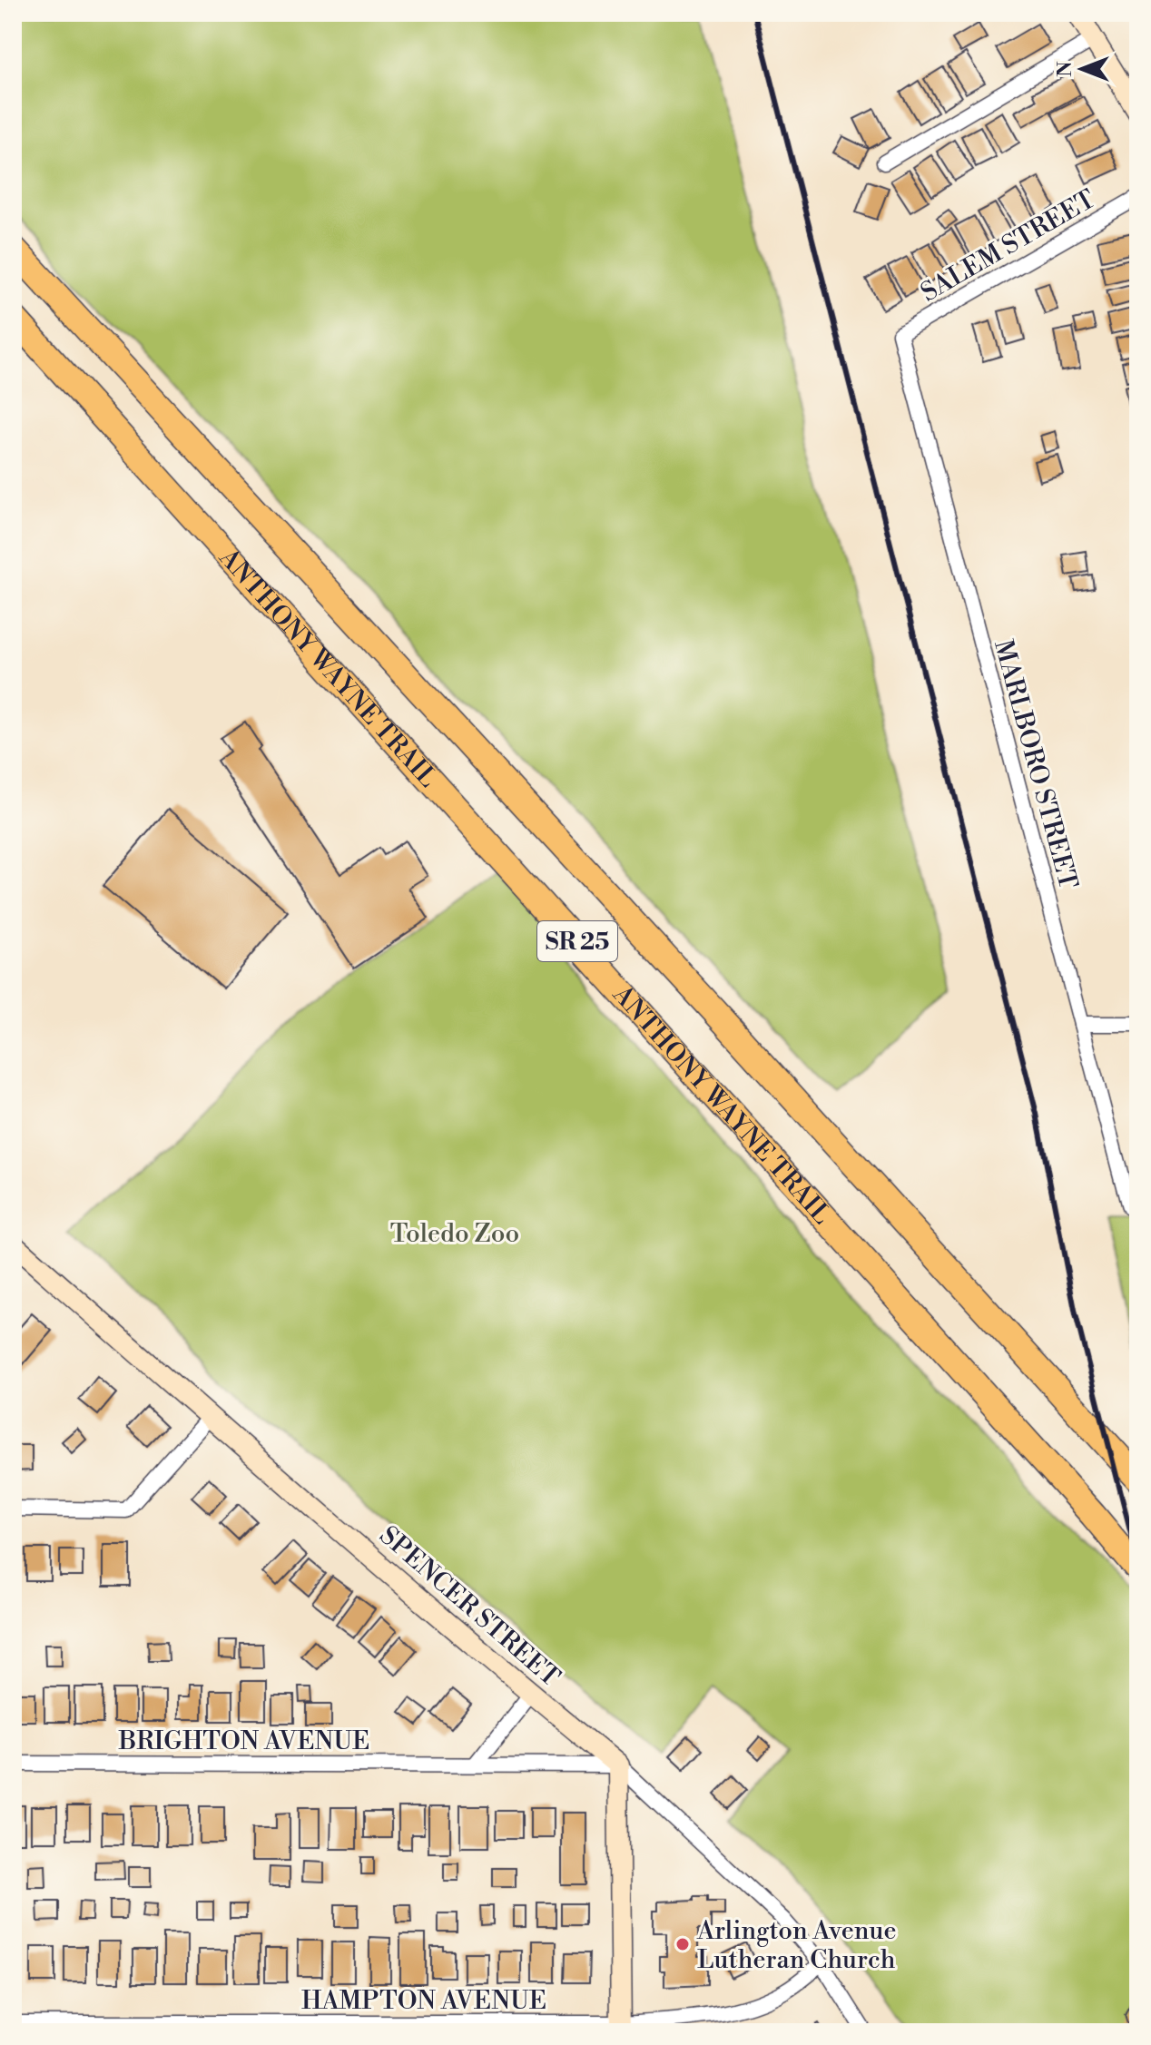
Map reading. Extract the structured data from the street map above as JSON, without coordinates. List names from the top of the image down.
{
  "streets": {
    "highway": ["ANTHONY WAYNE TRAIL", "SR 25"],
    "street": [
      "SALEM STREET",
      "MARLBORO STREET",
      "SPENCER STREET",
      "BRIGHTON AVENUE",
      "HAMPTON AVENUE"
    ]
  },
  "crossings": [
    ["SALEM STREET", "MARLBORO STREET"],
    ["SPENCER STREET", "BRIGHTON AVENUE"],
    ["SPENCER STREET", "HAMPTON AVENUE"]
  ],
  "parks": ["Toledo Zoo"],
  "places": ["Arlington Avenue Lutheran Church"],
  "north": "left"
}
